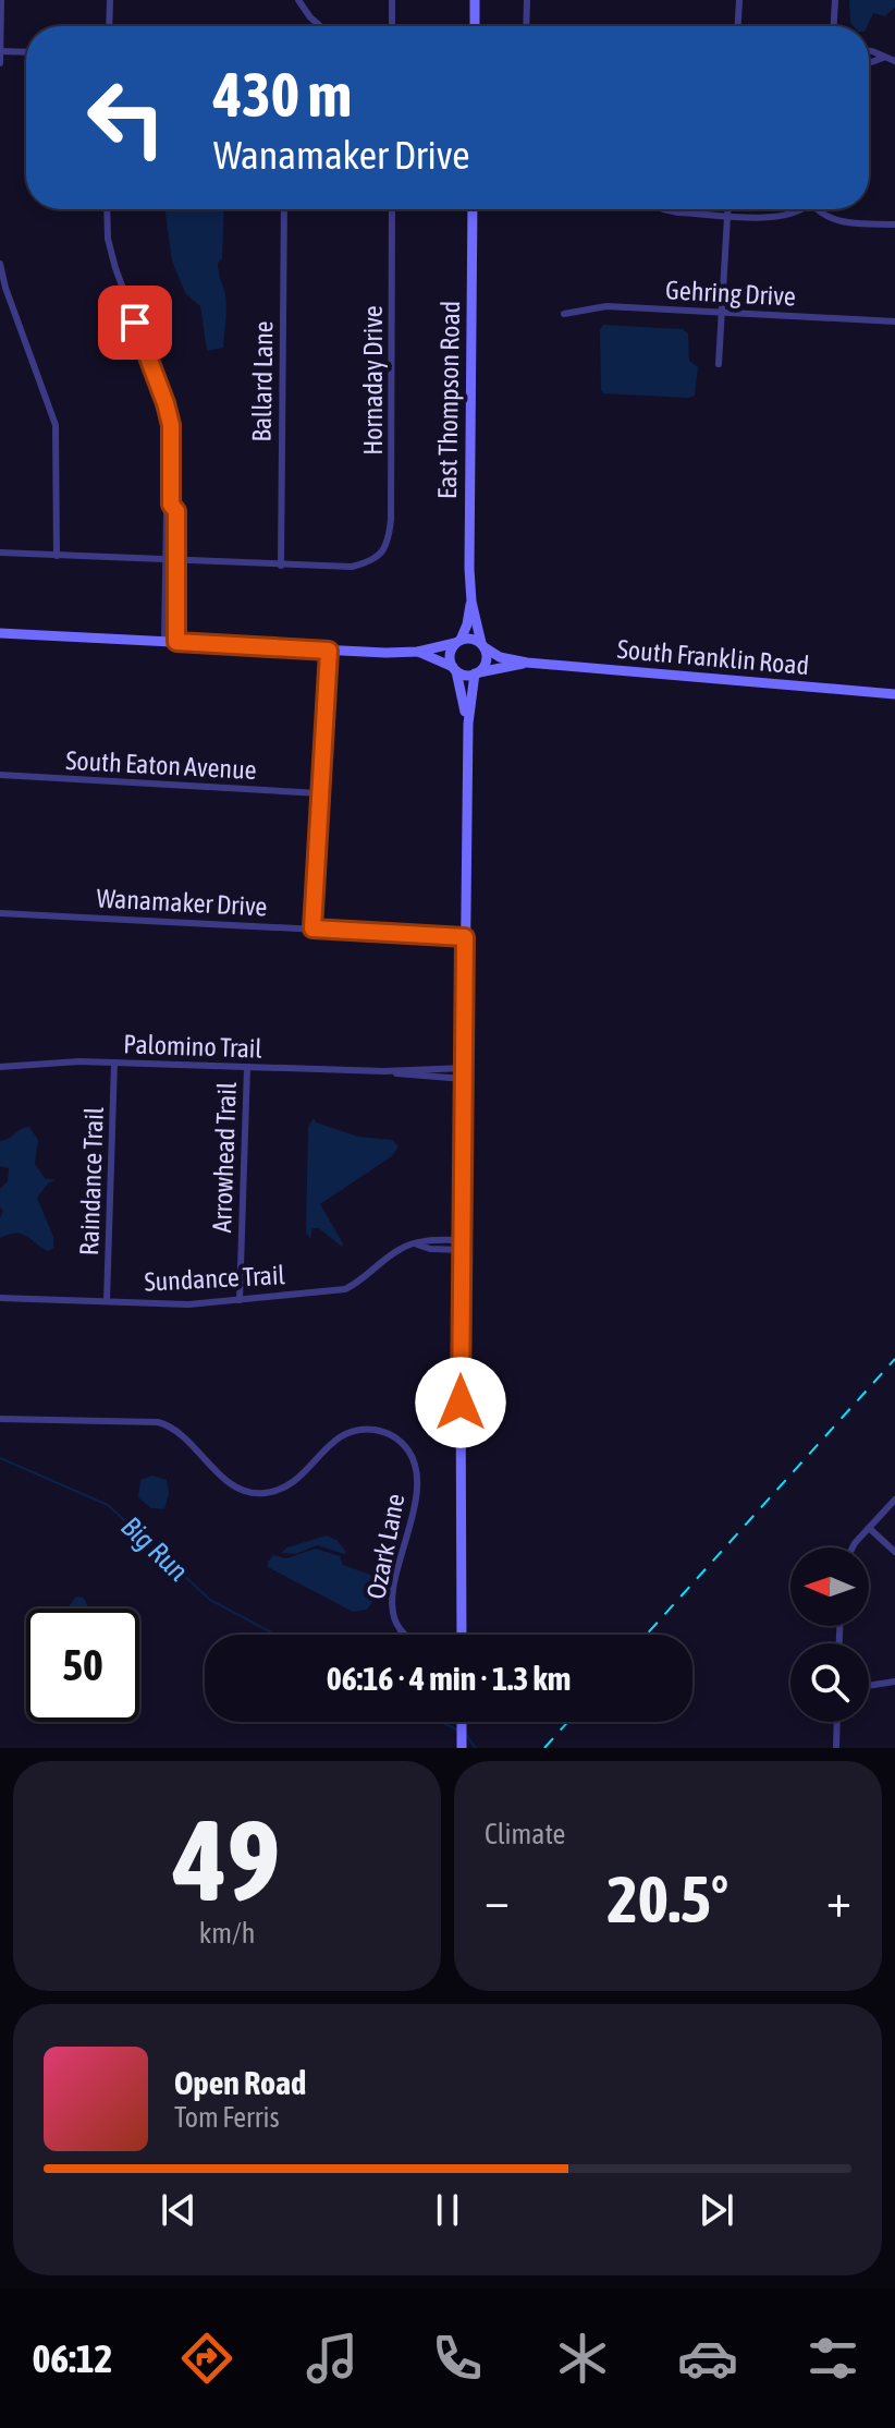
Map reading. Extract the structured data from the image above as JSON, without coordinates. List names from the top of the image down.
{
  "streets": {
    "main road": ["East Thompson Road", "South Franklin Road"],
    "street": [
      "Gehring Drive",
      "Hornaday Drive",
      "Ballard Lane",
      "South Eaton Avenue",
      "Wanamaker Drive",
      "Palomino Trail",
      "Arrowhead Trail",
      "Raindance Trail",
      "Sundance Trail",
      "Ozark Lane"
    ]
  },
  "crossings": [
    ["Hornaday Drive", "Ballard Lane"],
    ["East Thompson Road", "South Franklin Road"],
    ["Palomino Trail", "Arrowhead Trail"],
    ["Palomino Trail", "Raindance Trail"],
    ["Arrowhead Trail", "Sundance Trail"],
    ["Raindance Trail", "Sundance Trail"]
  ],
  "water": ["Big Run"],
  "north": "left",
  "page": {
    "turn": ["430 m", "Wanamaker Drive"],
    "limit": "50",
    "trip": "06:16 · 4 min · 1.3 km",
    "tile": [
      ["49", "km/h"],
      "Climate"
    ],
    "heat": ["−", "20.5°", "+"],
    "song": ["Open Road", "Tom Ferris"],
    "tabs": "06:12"
  }
}
